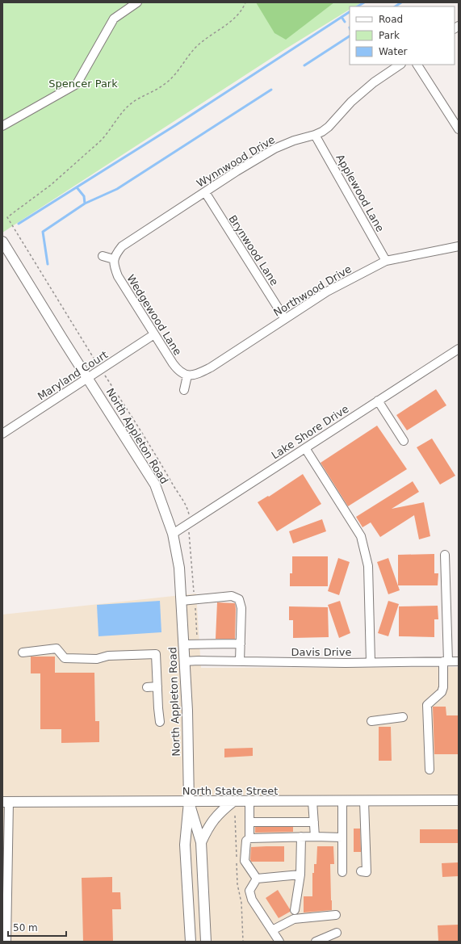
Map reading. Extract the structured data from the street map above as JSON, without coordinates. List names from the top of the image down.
{
  "streets": {
    "main road": ["North Appleton Road", "North State Street"],
    "street": [
      "Wynnwood Drive",
      "Applewood Lane",
      "Brynwood Lane",
      "Northwood Drive",
      "Wedgewood Lane",
      "Maryland Court",
      "Lake Shore Drive",
      "Davis Drive"
    ]
  },
  "crossings": [
    ["Wynnwood Drive", "Applewood Lane"],
    ["Wynnwood Drive", "Brynwood Lane"],
    ["Wynnwood Drive", "Wedgewood Lane"],
    ["Applewood Lane", "Northwood Drive"],
    ["Brynwood Lane", "Northwood Drive"],
    ["Northwood Drive", "Wedgewood Lane"],
    ["Wedgewood Lane", "Maryland Court"],
    ["Maryland Court", "North Appleton Road"],
    ["Lake Shore Drive", "North Appleton Road"],
    ["North Appleton Road", "Davis Drive"],
    ["North Appleton Road", "North State Street"]
  ],
  "parks": ["Spencer Park"],
  "legend": ["Road", "Park", "Water"],
  "scale_bar": "50 m"
}
